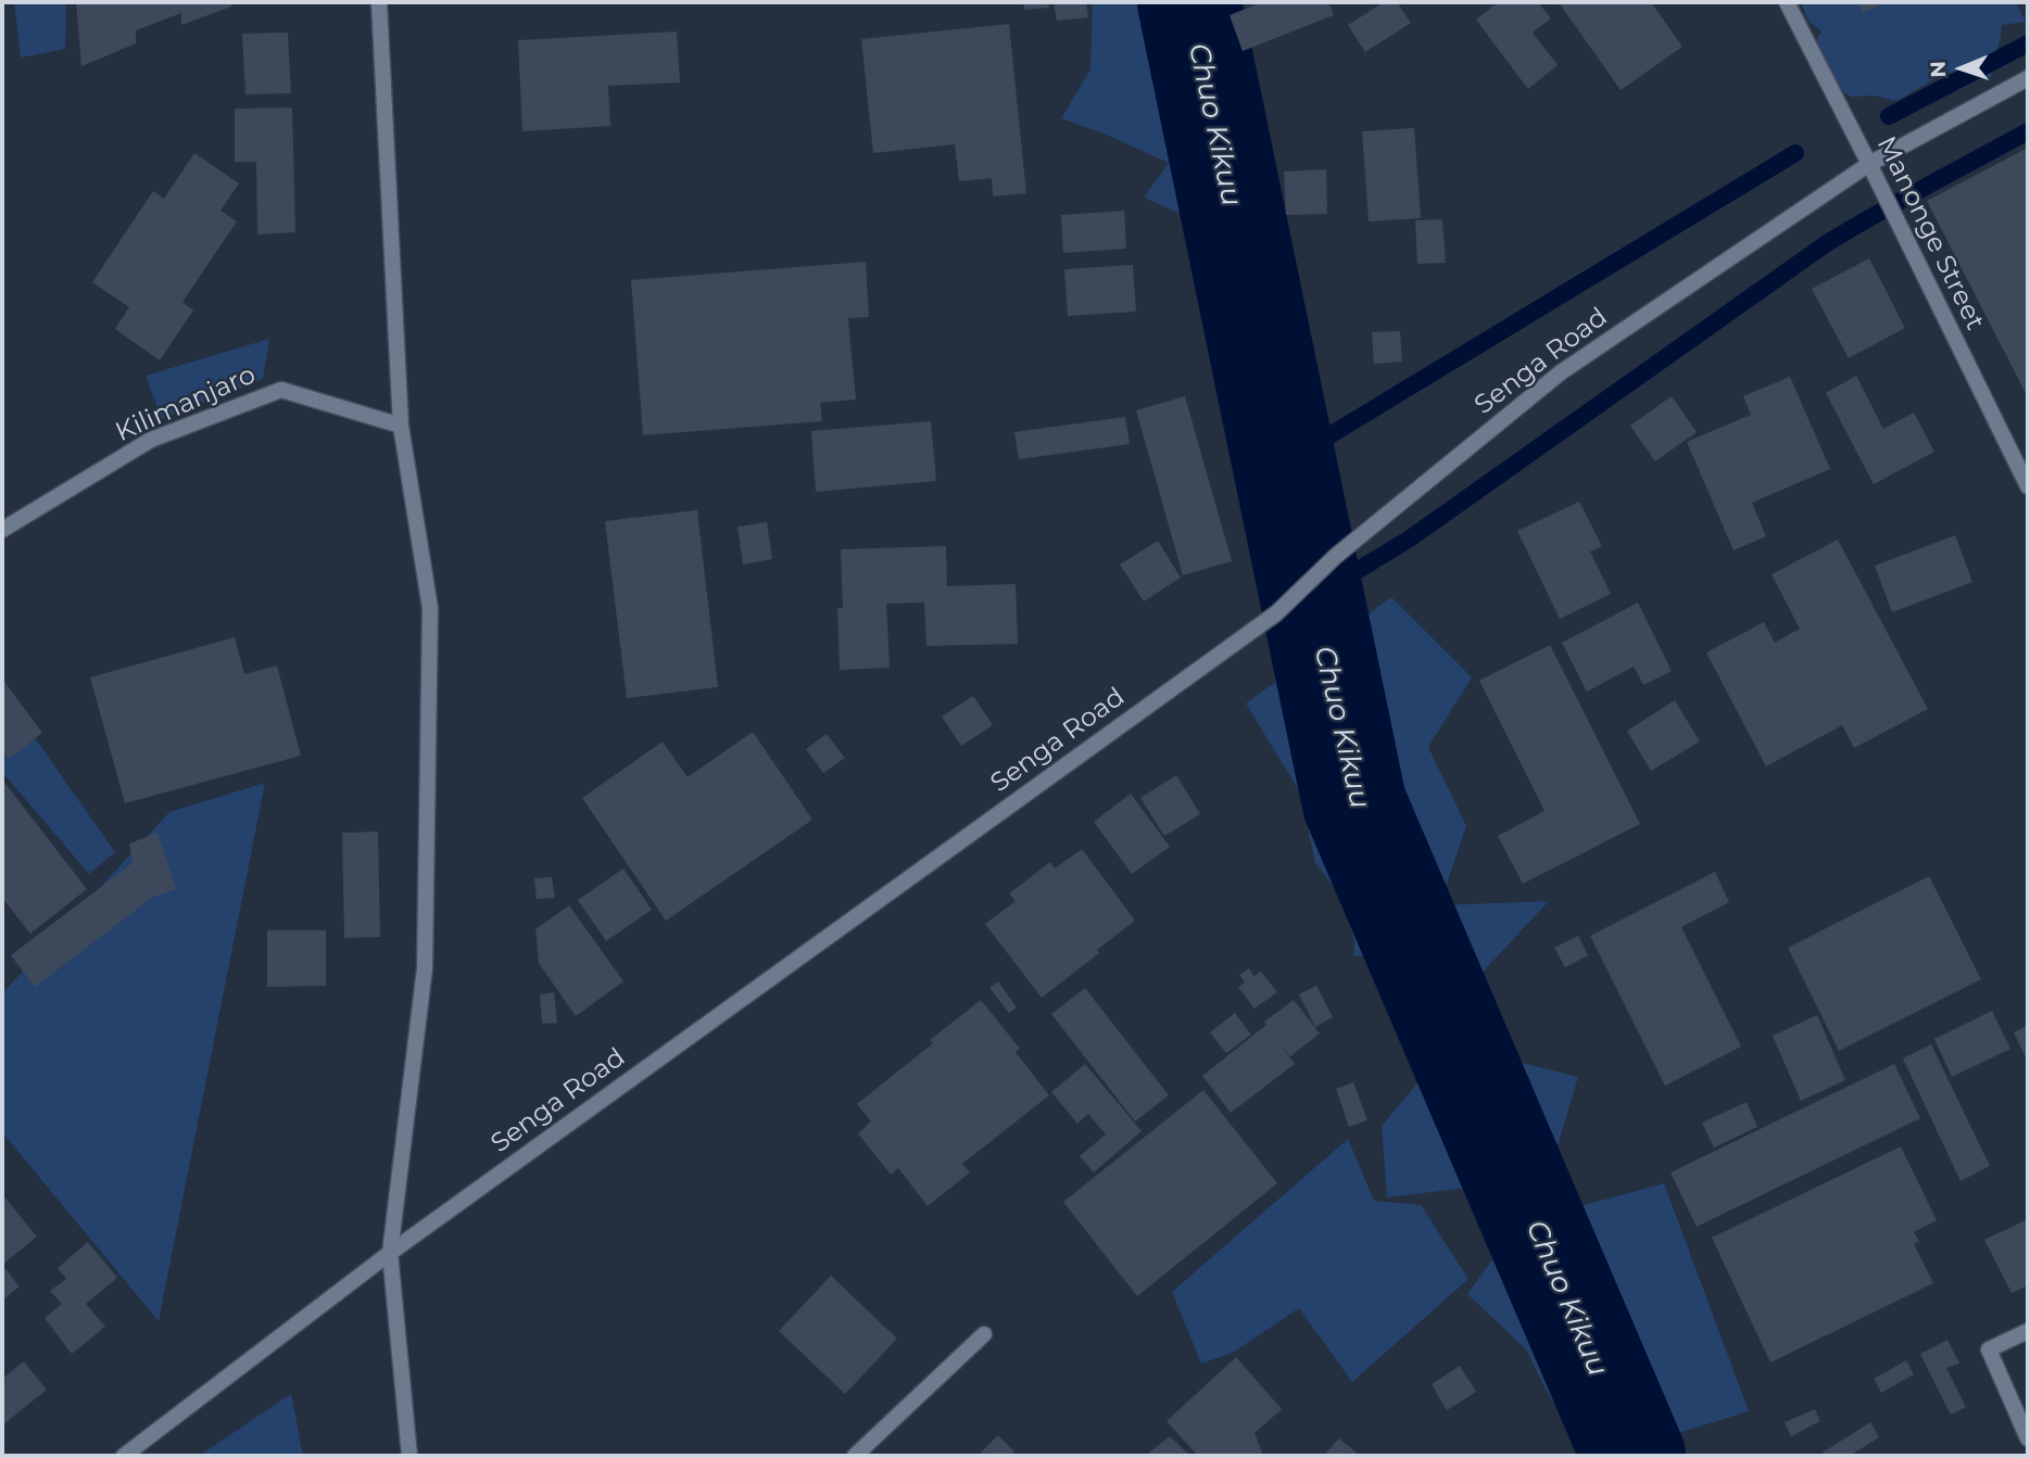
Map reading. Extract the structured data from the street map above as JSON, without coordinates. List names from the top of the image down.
{
  "streets": {
    "street": ["Manonge Street", "Senga Road", "Kilimanjaro"]
  },
  "crossings": [
    ["Manonge Street", "Senga Road"]
  ],
  "water": ["Chuo Kikuu"],
  "north": "left"
}
